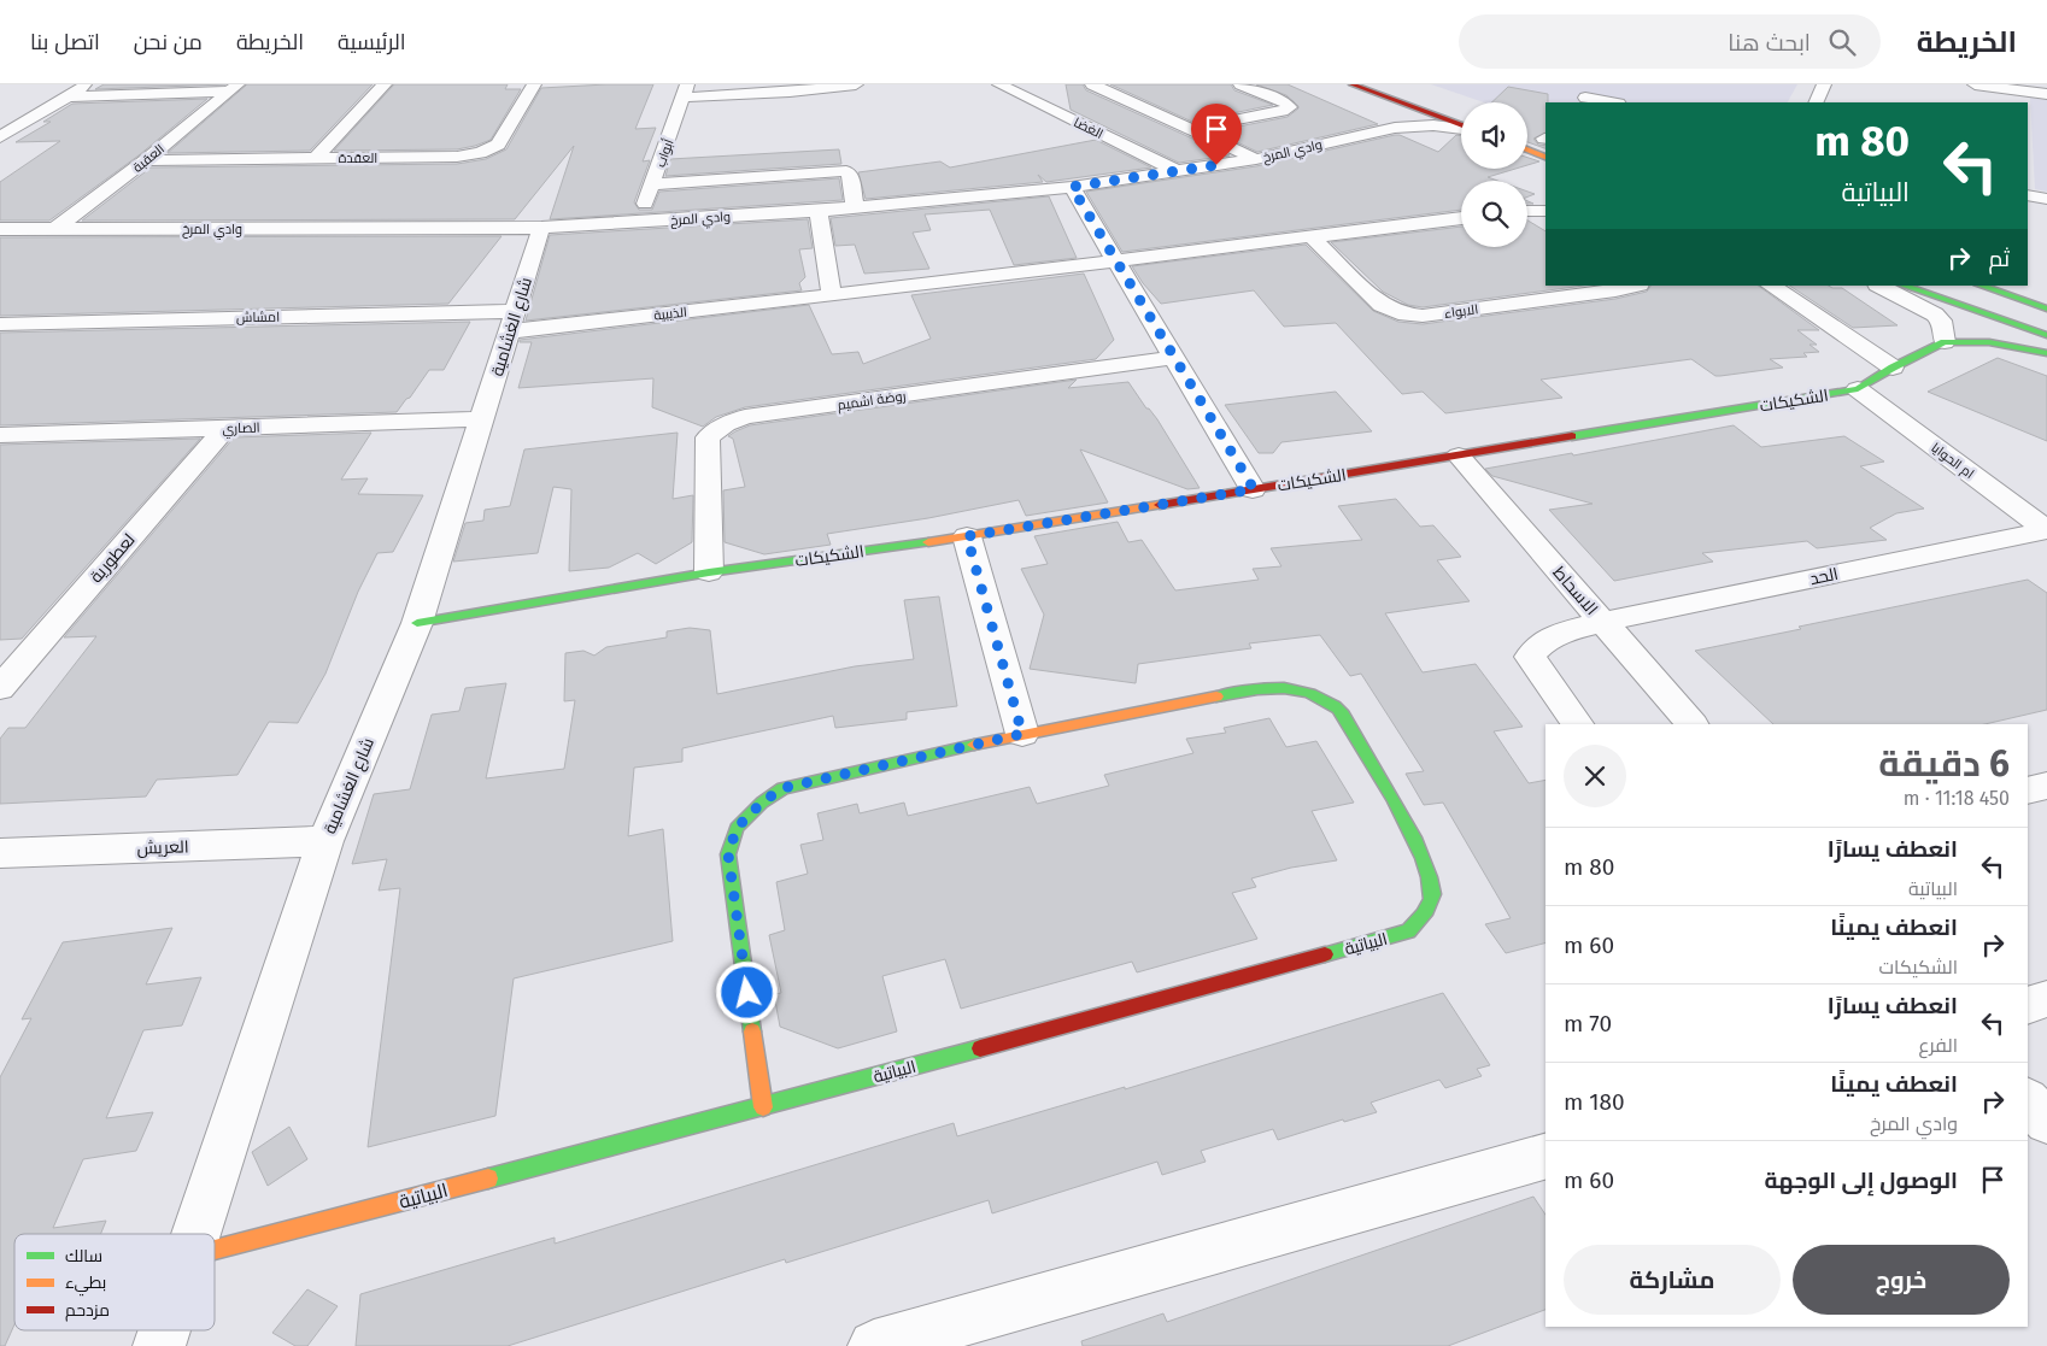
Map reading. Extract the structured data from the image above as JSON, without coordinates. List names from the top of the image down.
{
  "streets": {
    "street": [
      "الغضا",
      "وادي المرخ",
      "أبواب",
      "العقبة",
      "العقدة",
      "الابواء",
      "الذيبية",
      "امشاش",
      "شارع الغشامية",
      "روضة اشميم",
      "الشكيكات",
      "الصاري",
      "ام الحوايا",
      "لعطورية",
      "الحد",
      "الاسحاط",
      "العريش",
      "البياتية"
    ]
  },
  "crossings": [
    ["الغضا", "وادي المرخ"],
    ["وادي المرخ", "أبواب"],
    ["وادي المرخ", "العقبة"],
    ["وادي المرخ", "شارع الغشامية"],
    ["العقبة", "العقدة"],
    ["الذيبية", "امشاش"],
    ["الذيبية", "شارع الغشامية"],
    ["امشاش", "شارع الغشامية"],
    ["شارع الغشامية", "الشكيكات"],
    ["شارع الغشامية", "الصاري"],
    ["شارع الغشامية", "العريش"],
    ["روضة اشميم", "الشكيكات"],
    ["الشكيكات", "ام الحوايا"],
    ["الشكيكات", "الاسحاط"],
    ["الصاري", "لعطورية"],
    ["ام الحوايا", "الحد"],
    ["الحد", "الاسحاط"]
  ],
  "legend": ["سالك", "بطيء", "مزدحم"],
  "page": {
    "header": "الخريطة",
    "search": "ابحث هنا",
    "nav": [
      "الرئيسية",
      "الخريطة",
      "من نحن",
      "اتصل بنا"
    ],
    "turn": ["80 m", "البياتية"],
    "then": "ثم",
    "heading": ["6 دقيقة", "450 m · 11:18"],
    "list": [
      {
        "name": "انعطف يسارًا",
        "note": "البياتية",
        "value": "80 m"
      },
      {
        "name": "انعطف يمينًا",
        "note": "الشكيكات",
        "value": "60 m"
      },
      {
        "name": "انعطف يسارًا",
        "note": "الفرع",
        "value": "70 m"
      },
      {
        "name": "انعطف يمينًا",
        "note": "وادي المرخ",
        "value": "180 m"
      },
      {
        "name": "الوصول إلى الوجهة",
        "value": "60 m"
      }
    ],
    "buttons": ["خروج", "مشاركة"]
  }
}
